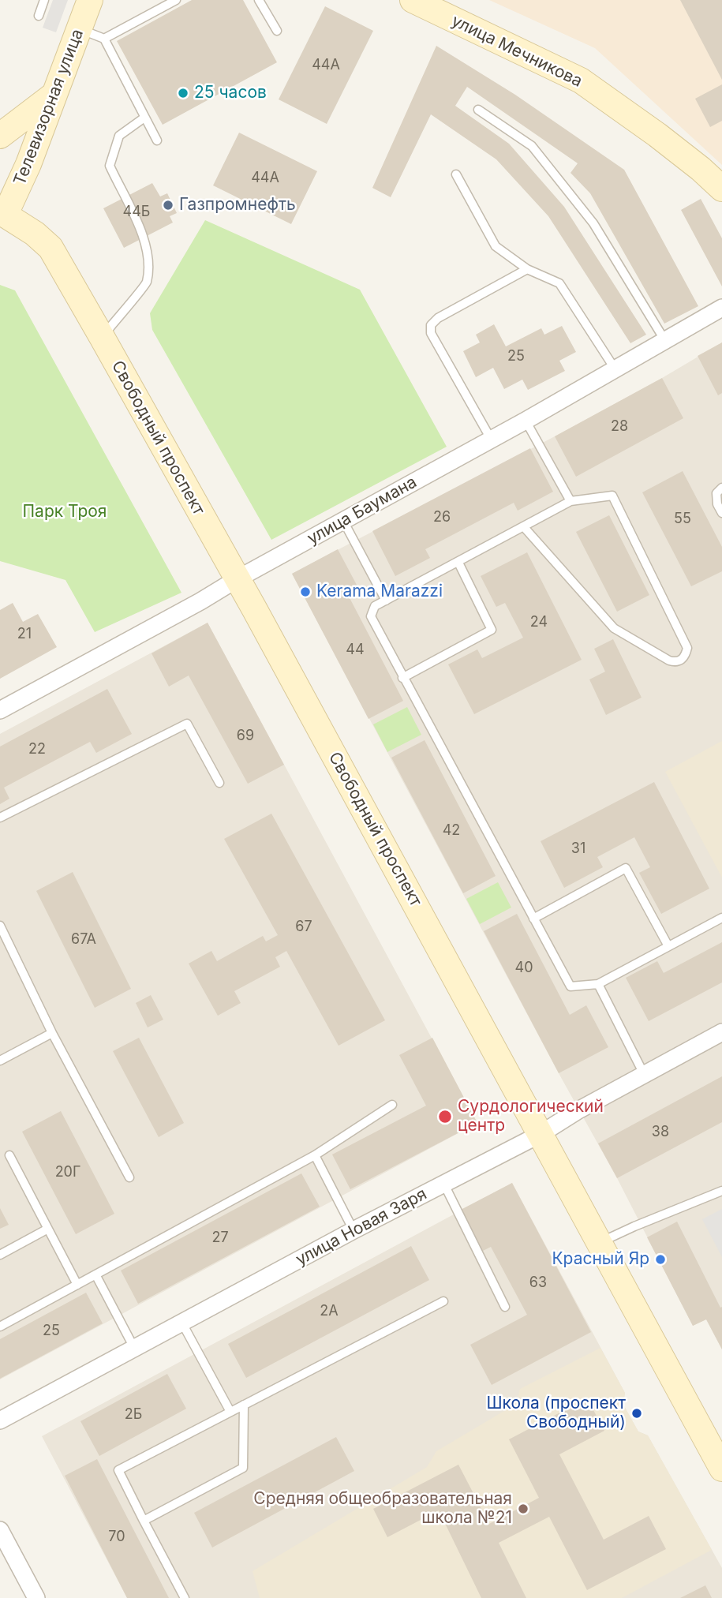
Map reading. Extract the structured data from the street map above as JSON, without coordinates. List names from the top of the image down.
{
  "streets": {
    "main road": ["улица Мечникова", "Телевизорная улица", "Свободный проспект"],
    "street": ["улица Баумана", "улица Новая Заря"]
  },
  "crossings": [
    ["Телевизорная улица", "Свободный проспект"],
    ["Свободный проспект", "улица Баумана"],
    ["Свободный проспект", "улица Новая Заря"]
  ],
  "parks": ["Парк Троя"],
  "places": [
    "25 часов",
    "Газпромнефть",
    "Kerama Marazzi",
    "Сурдологический центр",
    "Красный Яр",
    "Школа (проспект Свободный)",
    "Средняя общеобразовательная школа №21"
  ],
  "house_numbers": [
    "44А",
    "44А",
    "44Б",
    "25",
    "28",
    "26",
    "55",
    "24",
    "21",
    "44",
    "69",
    "22",
    "42",
    "31",
    "67",
    "67А",
    "40",
    "38",
    "20Г",
    "27",
    "63",
    "2А",
    "25",
    "2Б",
    "70"
  ]
}
